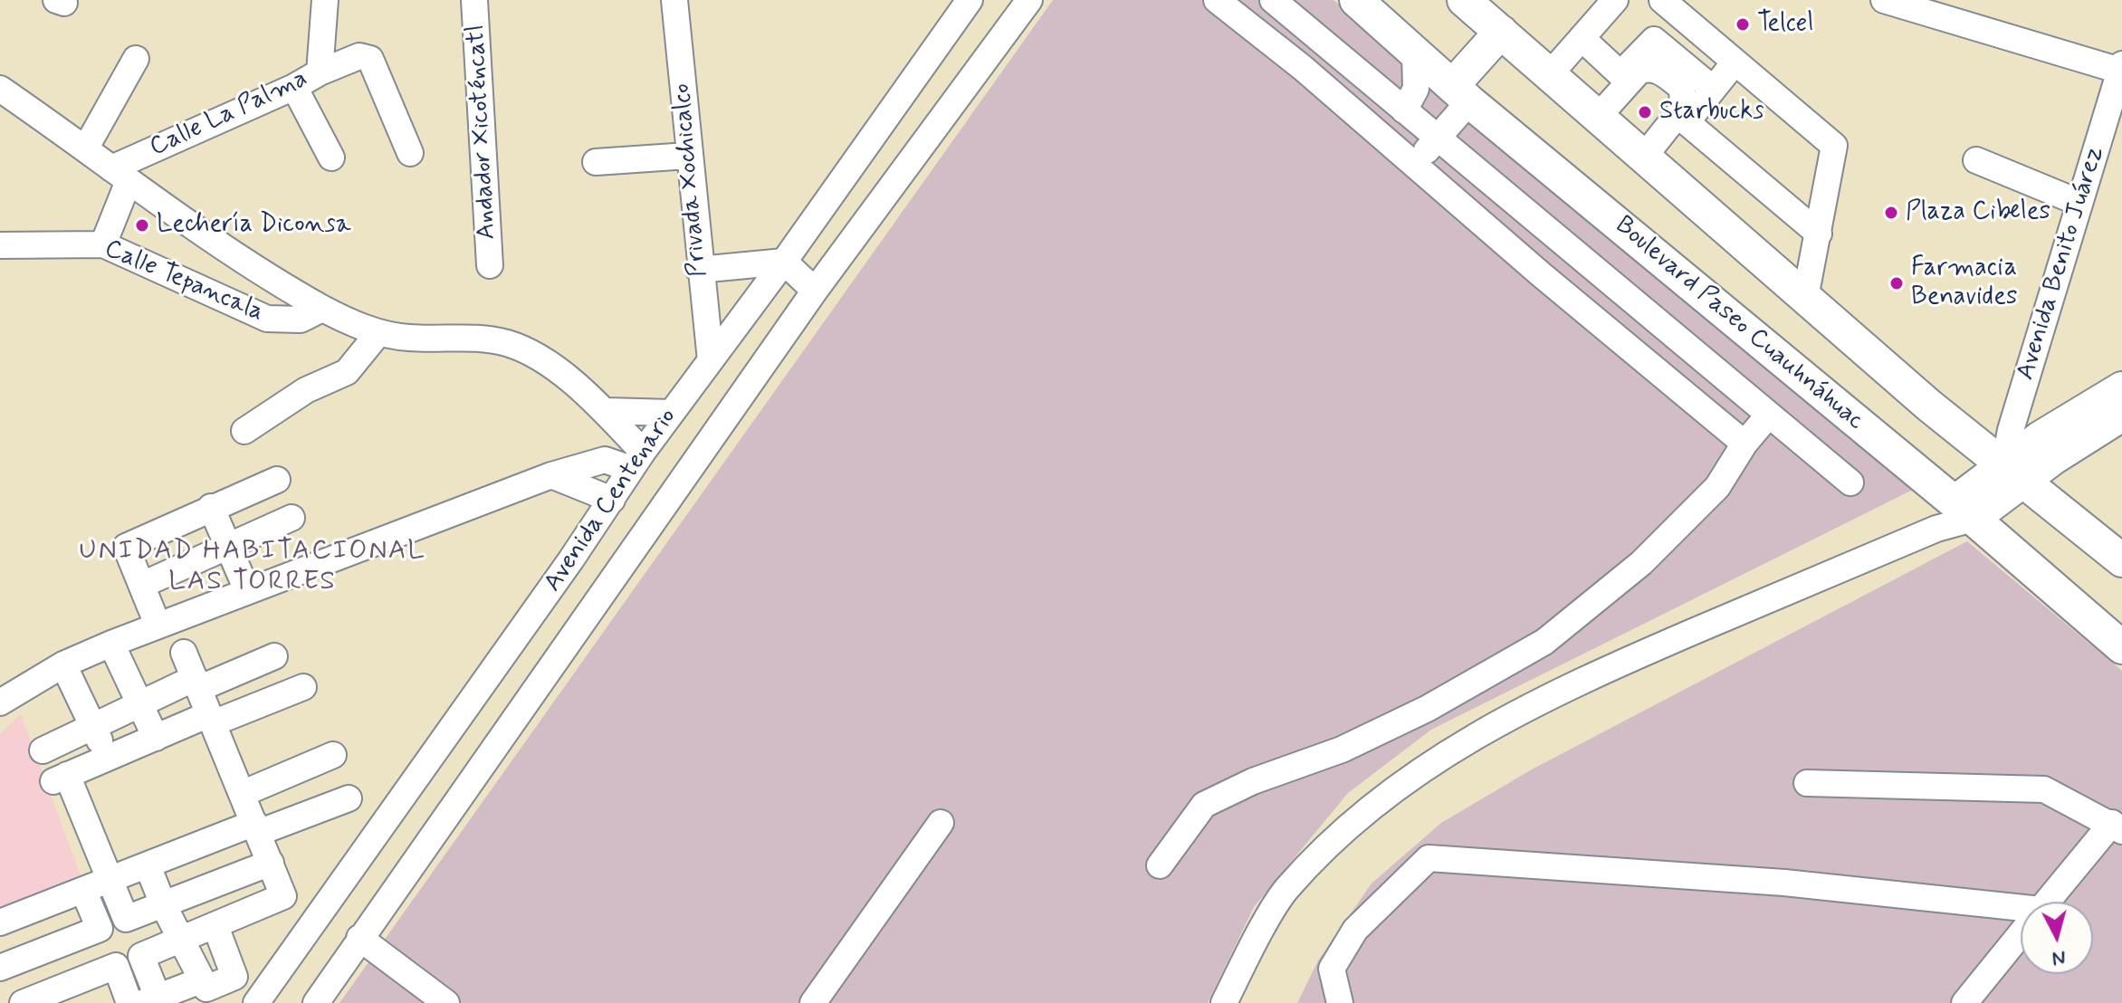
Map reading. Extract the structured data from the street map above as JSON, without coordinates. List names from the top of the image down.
{
  "streets": {
    "main road": ["Boulevard Paseo Cuauhnáhuac"],
    "street": [
      "Calle La Palma",
      "Andador Xicoténcatl",
      "Privada Xochicalco",
      "Avenida Benito Juárez",
      "Calle Tepancala",
      "Avenida Centenario"
    ]
  },
  "crossings": [
    ["Privada Xochicalco", "Avenida Centenario"]
  ],
  "districts": ["UNIDAD HABITACIONAL LAS TORRES"],
  "places": [
    "Telcel",
    "Starbucks",
    "Plaza Cibeles",
    "Lechería Diconsa",
    "Farmacia Benavides"
  ],
  "north": "bottom"
}
